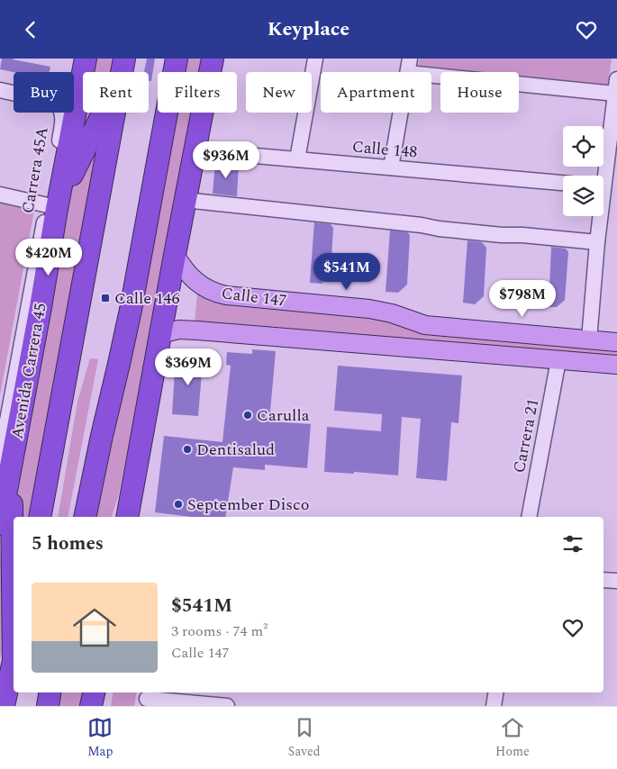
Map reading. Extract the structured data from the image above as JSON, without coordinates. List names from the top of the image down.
{
  "streets": {
    "highway": ["Avenida Carrera 45"],
    "main road": ["Calle 147"],
    "street": ["Calle 148", "Carrera 45A", "Carrera 21"]
  },
  "crossings": [
    ["Carrera 45A", "Avenida Carrera 45"]
  ],
  "places": {
    "transit": ["Calle 146"],
    "other": ["Carulla", "Dentisalud", "September Disco"]
  },
  "page": {
    "header": "Keyplace",
    "chip": [
      "Buy",
      "Rent",
      "Filters",
      "New",
      "Apartment",
      "House"
    ],
    "price": [
      "$936M",
      "$420M",
      "$541M",
      "$798M",
      "$369M"
    ],
    "heading": "5 homes",
    "list": [
      {
        "name": "$541M",
        "note": "3 rooms · 74 m² · Calle 147"
      }
    ],
    "tabs": ["Map", "Saved", "Home"]
  }
}
